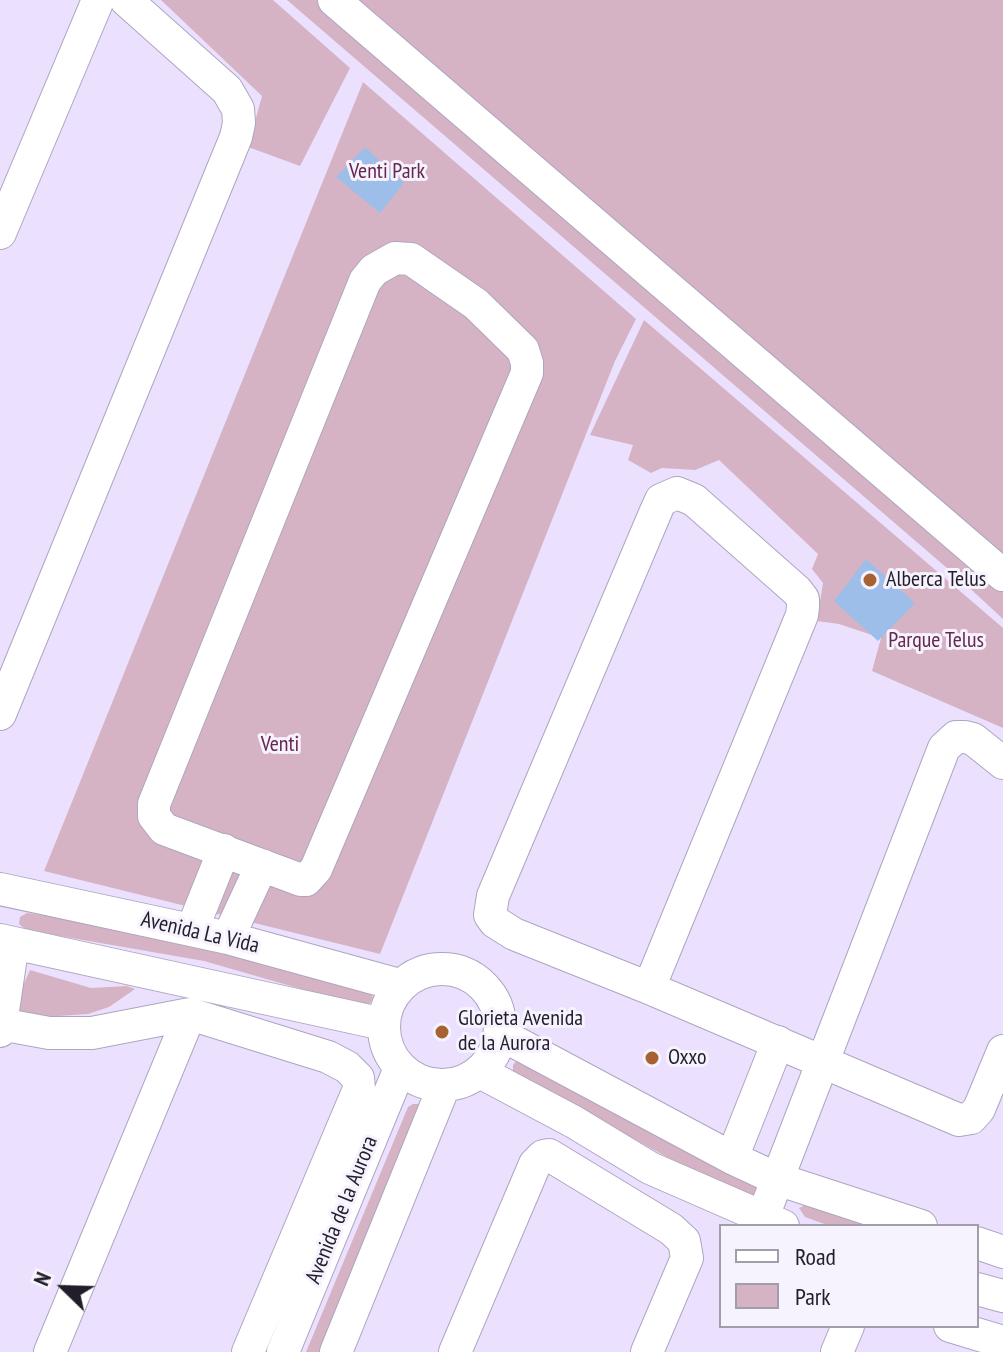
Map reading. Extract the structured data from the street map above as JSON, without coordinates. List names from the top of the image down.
{
  "streets": {
    "street": ["Avenida La Vida", "Avenida de la Aurora"]
  },
  "crossings": [
    ["Avenida La Vida", "Avenida de la Aurora"]
  ],
  "parks": ["Venti Park", "Parque Telus", "Venti"],
  "places": ["Alberca Telus", "Glorieta Avenida de la Aurora", "Oxxo"],
  "legend": ["Road", "Park"],
  "north": "top left"
}
